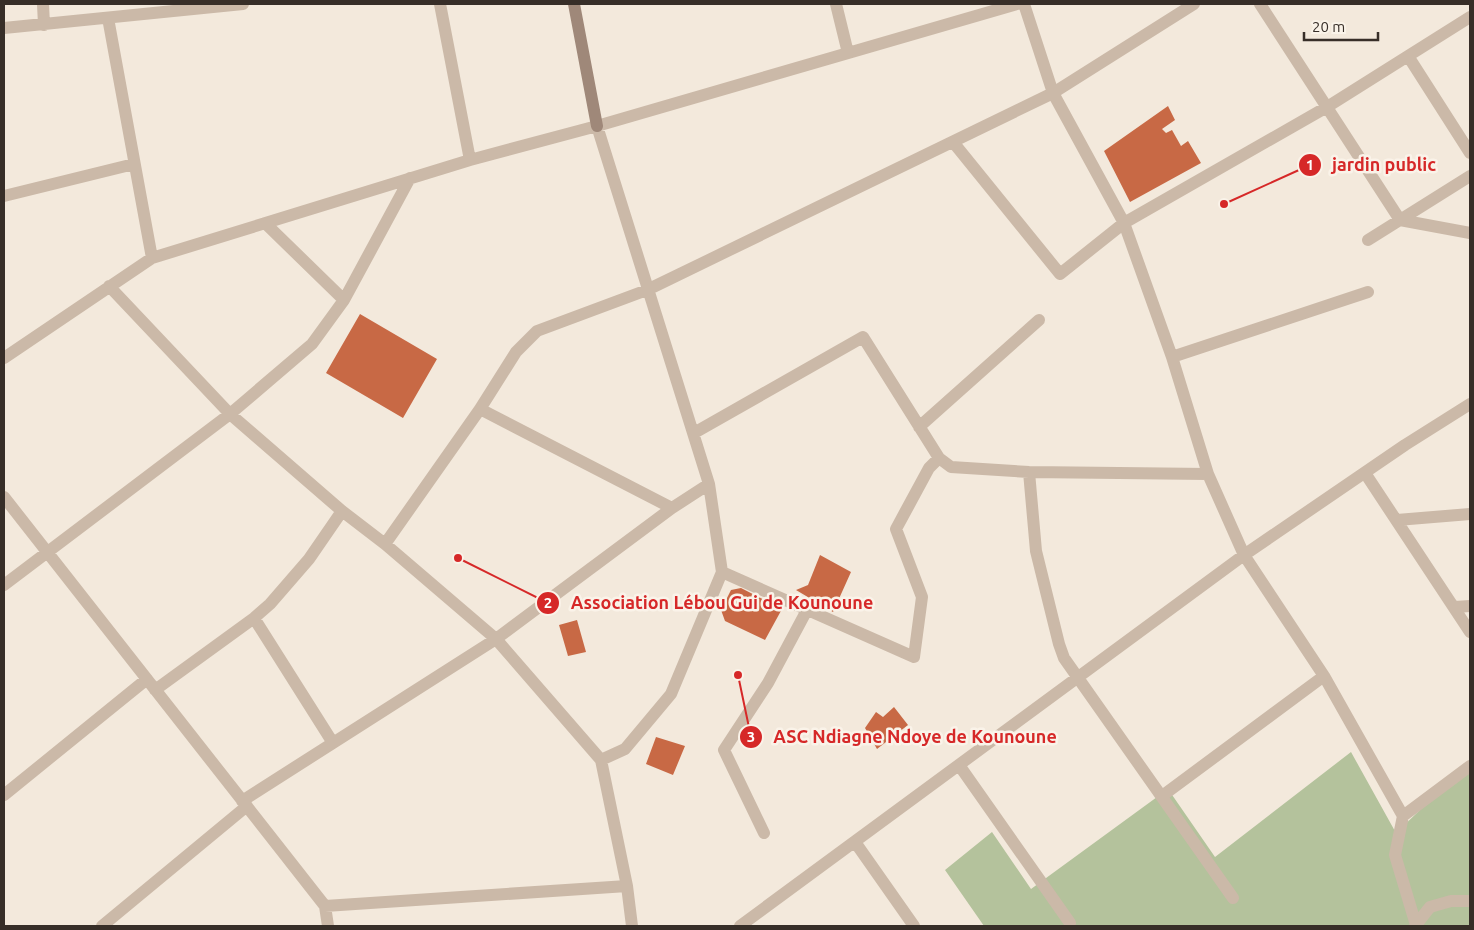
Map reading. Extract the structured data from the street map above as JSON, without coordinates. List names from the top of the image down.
{
  "places": ["jardin public", "Association Lébou Gui de Kounoune", "ASC Ndiagne Ndoye de Kounoune"],
  "scale_bar": "20 m"
}
